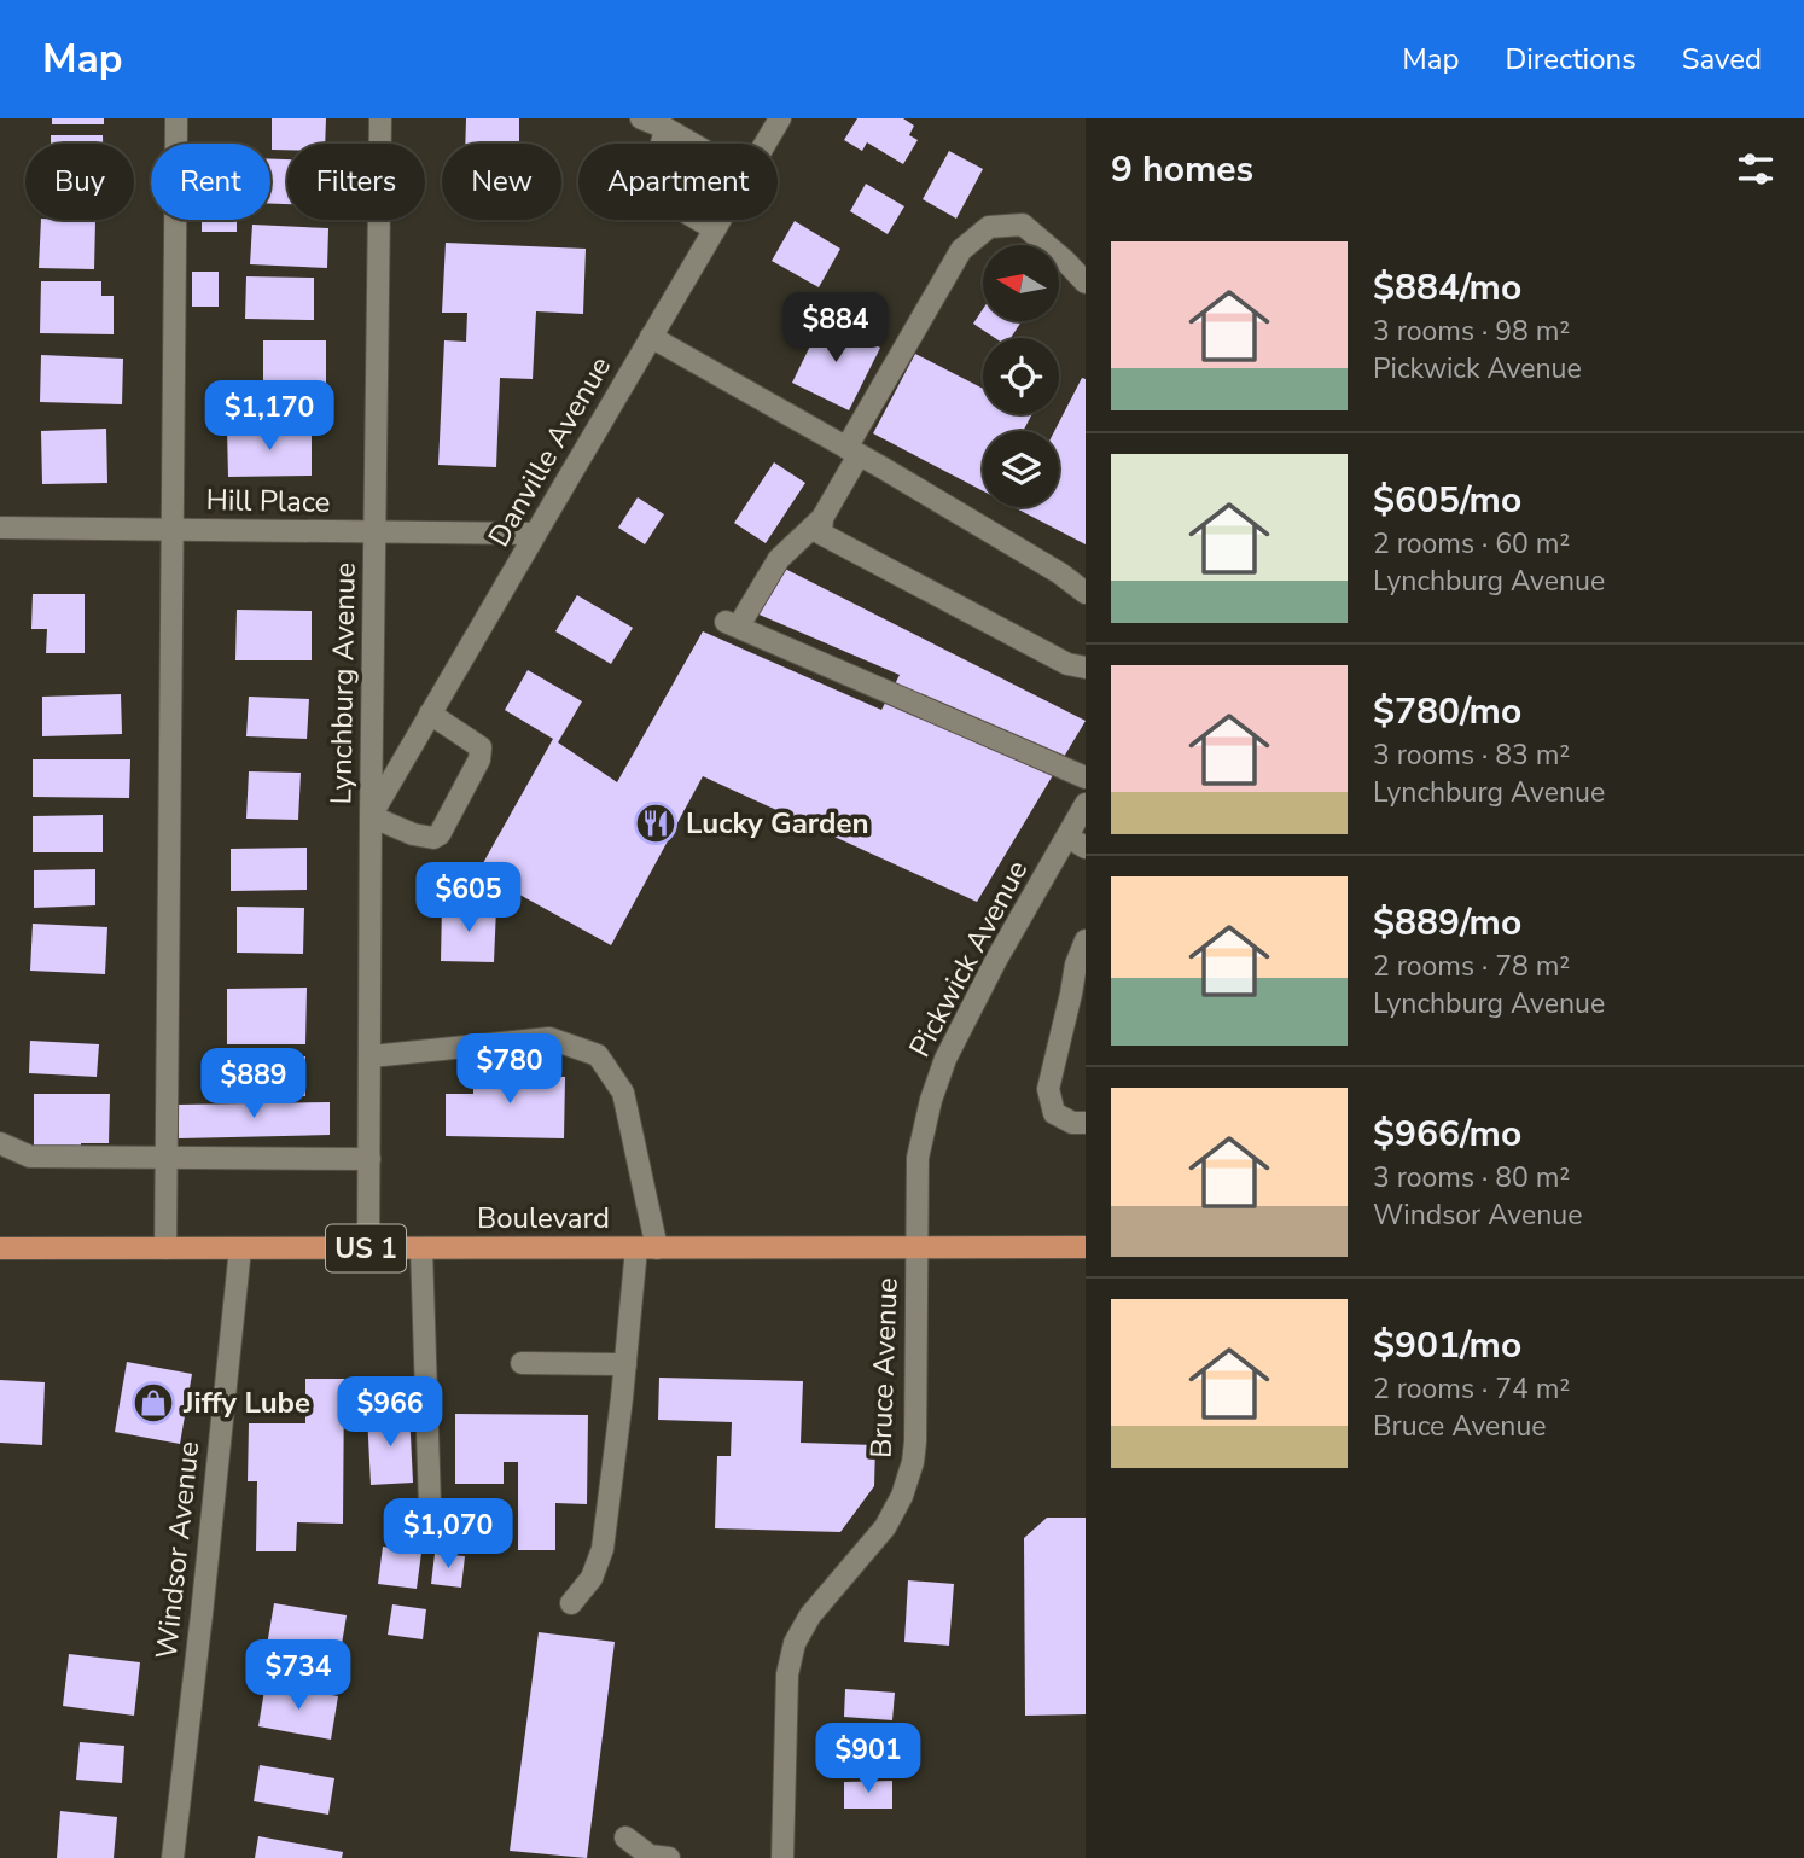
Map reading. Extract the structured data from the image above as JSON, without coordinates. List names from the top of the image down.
{
  "streets": {
    "main road": ["Boulevard", "US 1"],
    "street": [
      "Danville Avenue",
      "Hill Place",
      "Lynchburg Avenue",
      "Pickwick Avenue",
      "Bruce Avenue",
      "Windsor Avenue"
    ]
  },
  "crossings": [
    ["Danville Avenue", "Hill Place"],
    ["Danville Avenue", "Lynchburg Avenue"],
    ["Hill Place", "Lynchburg Avenue"],
    ["Lynchburg Avenue", "Boulevard"],
    ["Pickwick Avenue", "Boulevard"],
    ["Pickwick Avenue", "Bruce Avenue"],
    ["Boulevard", "Bruce Avenue"],
    ["Boulevard", "Windsor Avenue"]
  ],
  "places": {
    "restaurant": ["Lucky Garden"],
    "shop": ["Jiffy Lube"]
  },
  "north": "left",
  "page": {
    "header": "Map",
    "nav": ["Map", "Directions", "Saved"],
    "heading": "9 homes",
    "chip": [
      "Buy",
      "Rent",
      "Filters",
      "New",
      "Apartment"
    ],
    "list": [
      {
        "name": "$884/mo",
        "note": "3 rooms · 98 m² · Pickwick Avenue"
      },
      {
        "name": "$605/mo",
        "note": "2 rooms · 60 m² · Lynchburg Avenue"
      },
      {
        "name": "$780/mo",
        "note": "3 rooms · 83 m² · Lynchburg Avenue"
      },
      {
        "name": "$889/mo",
        "note": "2 rooms · 78 m² · Lynchburg Avenue"
      },
      {
        "name": "$966/mo",
        "note": "3 rooms · 80 m² · Windsor Avenue"
      },
      {
        "name": "$901/mo",
        "note": "2 rooms · 74 m² · Bruce Avenue"
      }
    ],
    "price": [
      "$884",
      "$1,170",
      "$605",
      "$780",
      "$889",
      "$966",
      "$1,070",
      "$734",
      "$901"
    ]
  }
}
